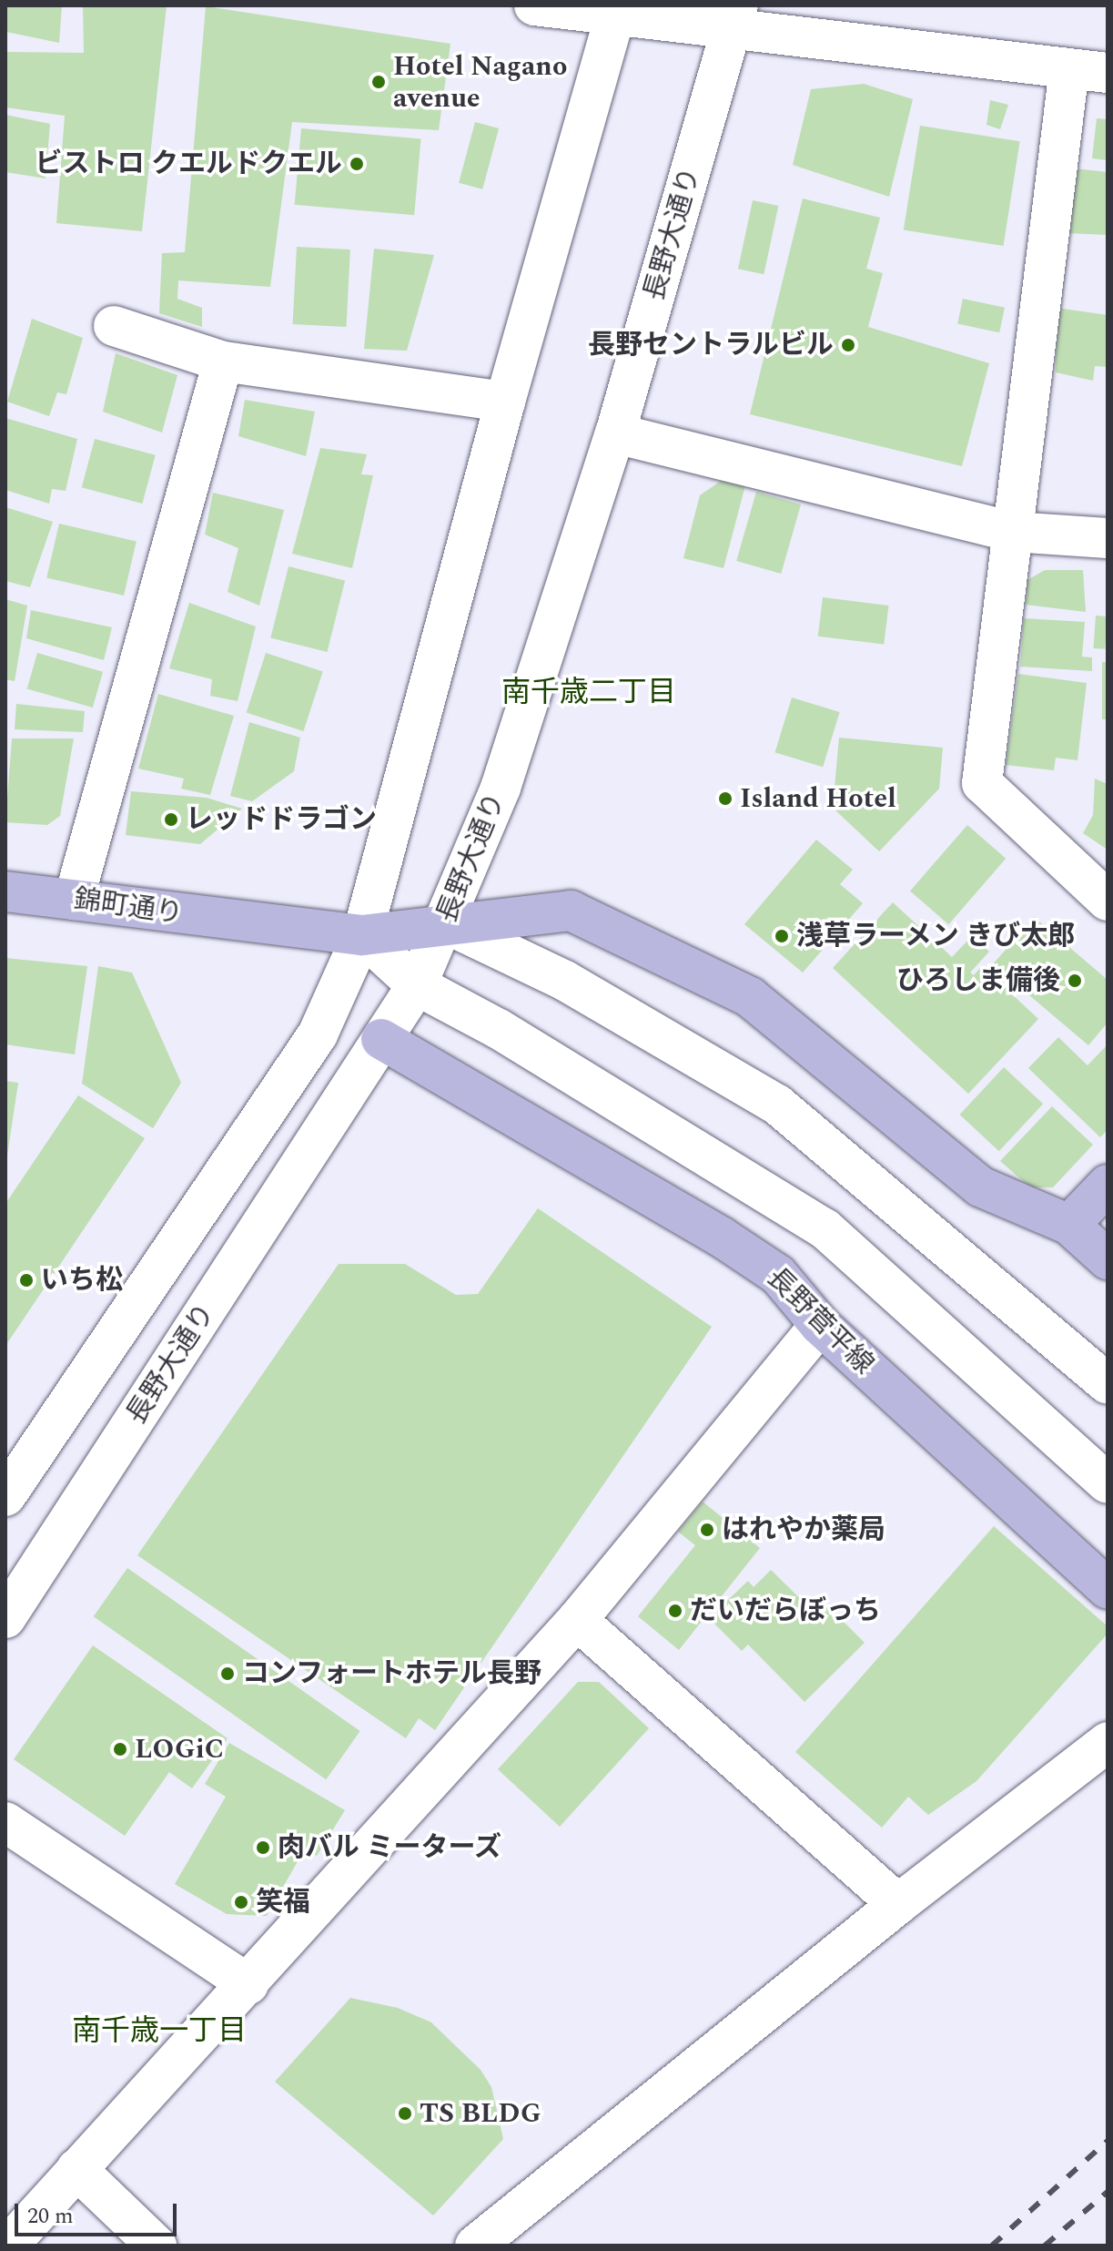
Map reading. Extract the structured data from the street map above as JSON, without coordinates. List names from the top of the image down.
{
  "streets": {
    "main road": ["錦町通り", "長野菅平線"],
    "street": ["長野大通り"]
  },
  "crossings": [
    ["長野大通り", "長野菅平線"]
  ],
  "districts": ["南千歳二丁目", "南千歳一丁目"],
  "places": [
    "Hotel Nagano avenue",
    "ビストロ クエルドクエル",
    "長野セントラルビル",
    "Island Hotel",
    "レッドドラゴン",
    "浅草ラーメン きび太郎",
    "ひろしま備後",
    "いち松",
    "はれやか薬局",
    "だいだらぼっち",
    "コンフォートホテル長野",
    "LOGiC",
    "肉バル ミーターズ",
    "笑福",
    "TS BLDG"
  ],
  "scale_bar": "20 m"
}
